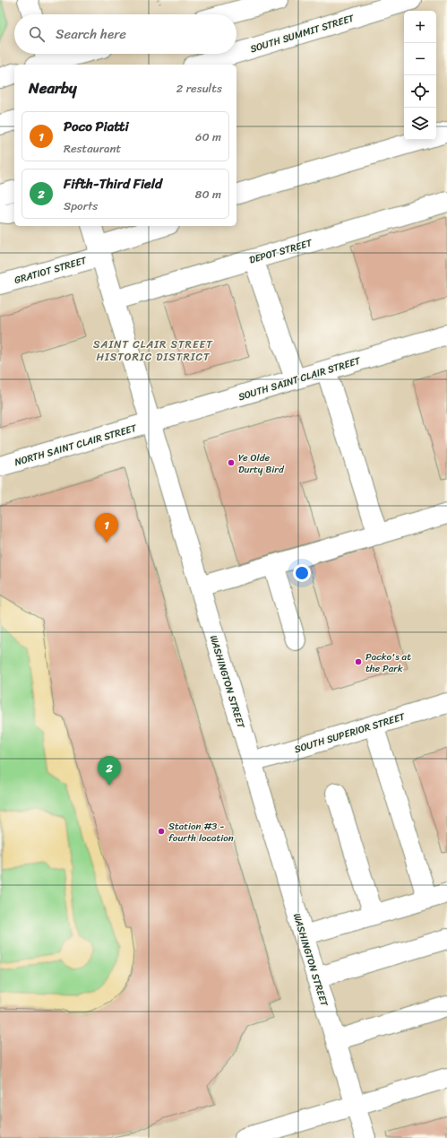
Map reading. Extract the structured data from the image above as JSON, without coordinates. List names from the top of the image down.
{
  "streets": {
    "street": [
      "SOUTH SUMMIT STREET",
      "DEPOT STREET",
      "GRATIOT STREET",
      "SOUTH SAINT CLAIR STREET",
      "NORTH SAINT CLAIR STREET",
      "WASHINGTON STREET",
      "SOUTH SUPERIOR STREET"
    ]
  },
  "crossings": [
    ["DEPOT STREET", "WASHINGTON STREET"],
    ["GRATIOT STREET", "WASHINGTON STREET"],
    ["SOUTH SAINT CLAIR STREET", "NORTH SAINT CLAIR STREET"],
    ["SOUTH SAINT CLAIR STREET", "WASHINGTON STREET"],
    ["NORTH SAINT CLAIR STREET", "WASHINGTON STREET"],
    ["WASHINGTON STREET", "SOUTH SUPERIOR STREET"]
  ],
  "districts": ["SAINT CLAIR STREET HISTORIC DISTRICT"],
  "places": ["Ye Olde Durty Bird", "Packo's at the Park", "Station #3 - fourth location"],
  "page": {
    "map_buttons": ["+", "−"],
    "search": "Search here",
    "heading": ["Nearby", "2 results"],
    "list": [
      {
        "mark": "1",
        "name": "Poco Piatti",
        "note": "Restaurant",
        "value": "60 m"
      },
      {
        "mark": "2",
        "name": "Fifth-Third Field",
        "note": "Sports",
        "value": "80 m"
      }
    ],
    "pins": ["1", "2"]
  }
}
